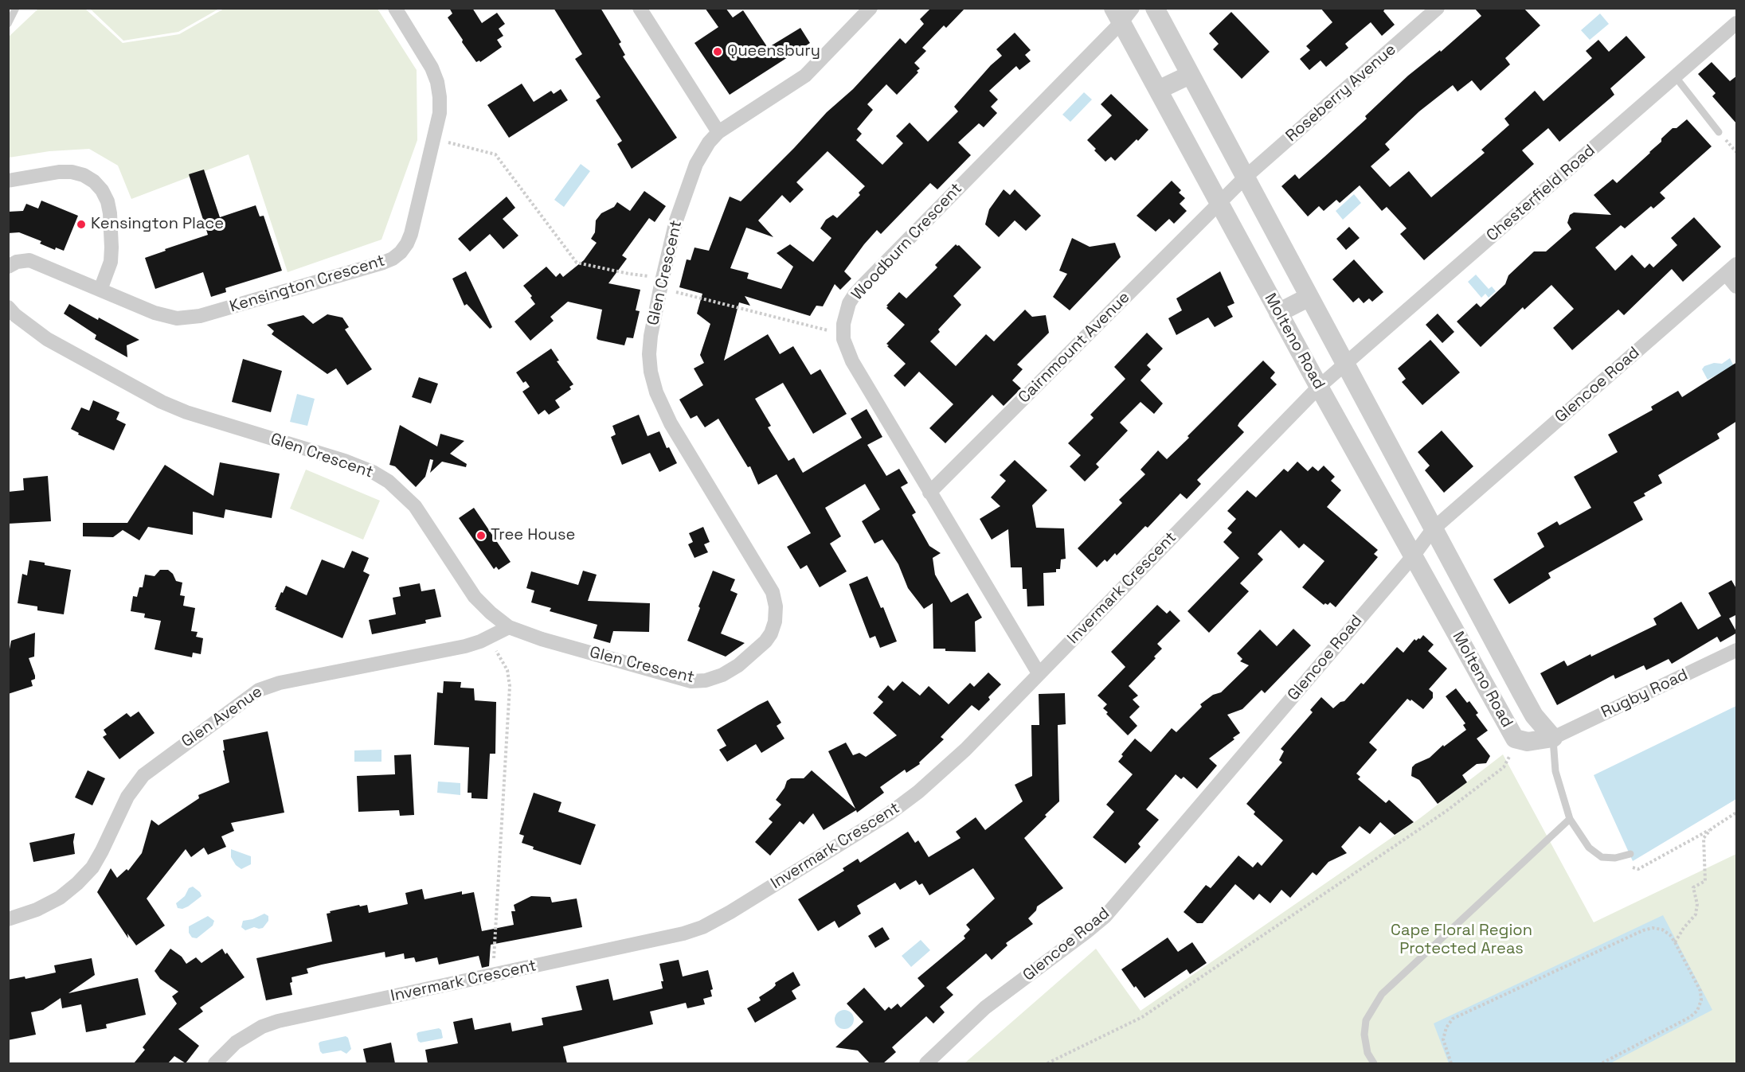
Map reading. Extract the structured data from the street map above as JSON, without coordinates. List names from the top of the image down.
{
  "streets": {
    "street": [
      "Roseberry Avenue",
      "Chesterfield Road",
      "Woodburn Crescent",
      "Glen Crescent",
      "Kensington Crescent",
      "Molteno Road",
      "Cairnmount Avenue",
      "Glencoe Road",
      "Invermark Crescent",
      "Rugby Road",
      "Glen Avenue"
    ]
  },
  "crossings": [
    ["Roseberry Avenue", "Molteno Road"],
    ["Roseberry Avenue", "Cairnmount Avenue"],
    ["Chesterfield Road", "Molteno Road"],
    ["Chesterfield Road", "Invermark Crescent"],
    ["Woodburn Crescent", "Molteno Road"],
    ["Woodburn Crescent", "Cairnmount Avenue"],
    ["Woodburn Crescent", "Invermark Crescent"],
    ["Glen Crescent", "Glen Avenue"],
    ["Molteno Road", "Cairnmount Avenue"],
    ["Molteno Road", "Glencoe Road"],
    ["Molteno Road", "Invermark Crescent"],
    ["Molteno Road", "Rugby Road"]
  ],
  "parks": ["Cape Floral Region Protected Areas"],
  "places": ["Queensbury", "Kensington Place", "Tree House"]
}
